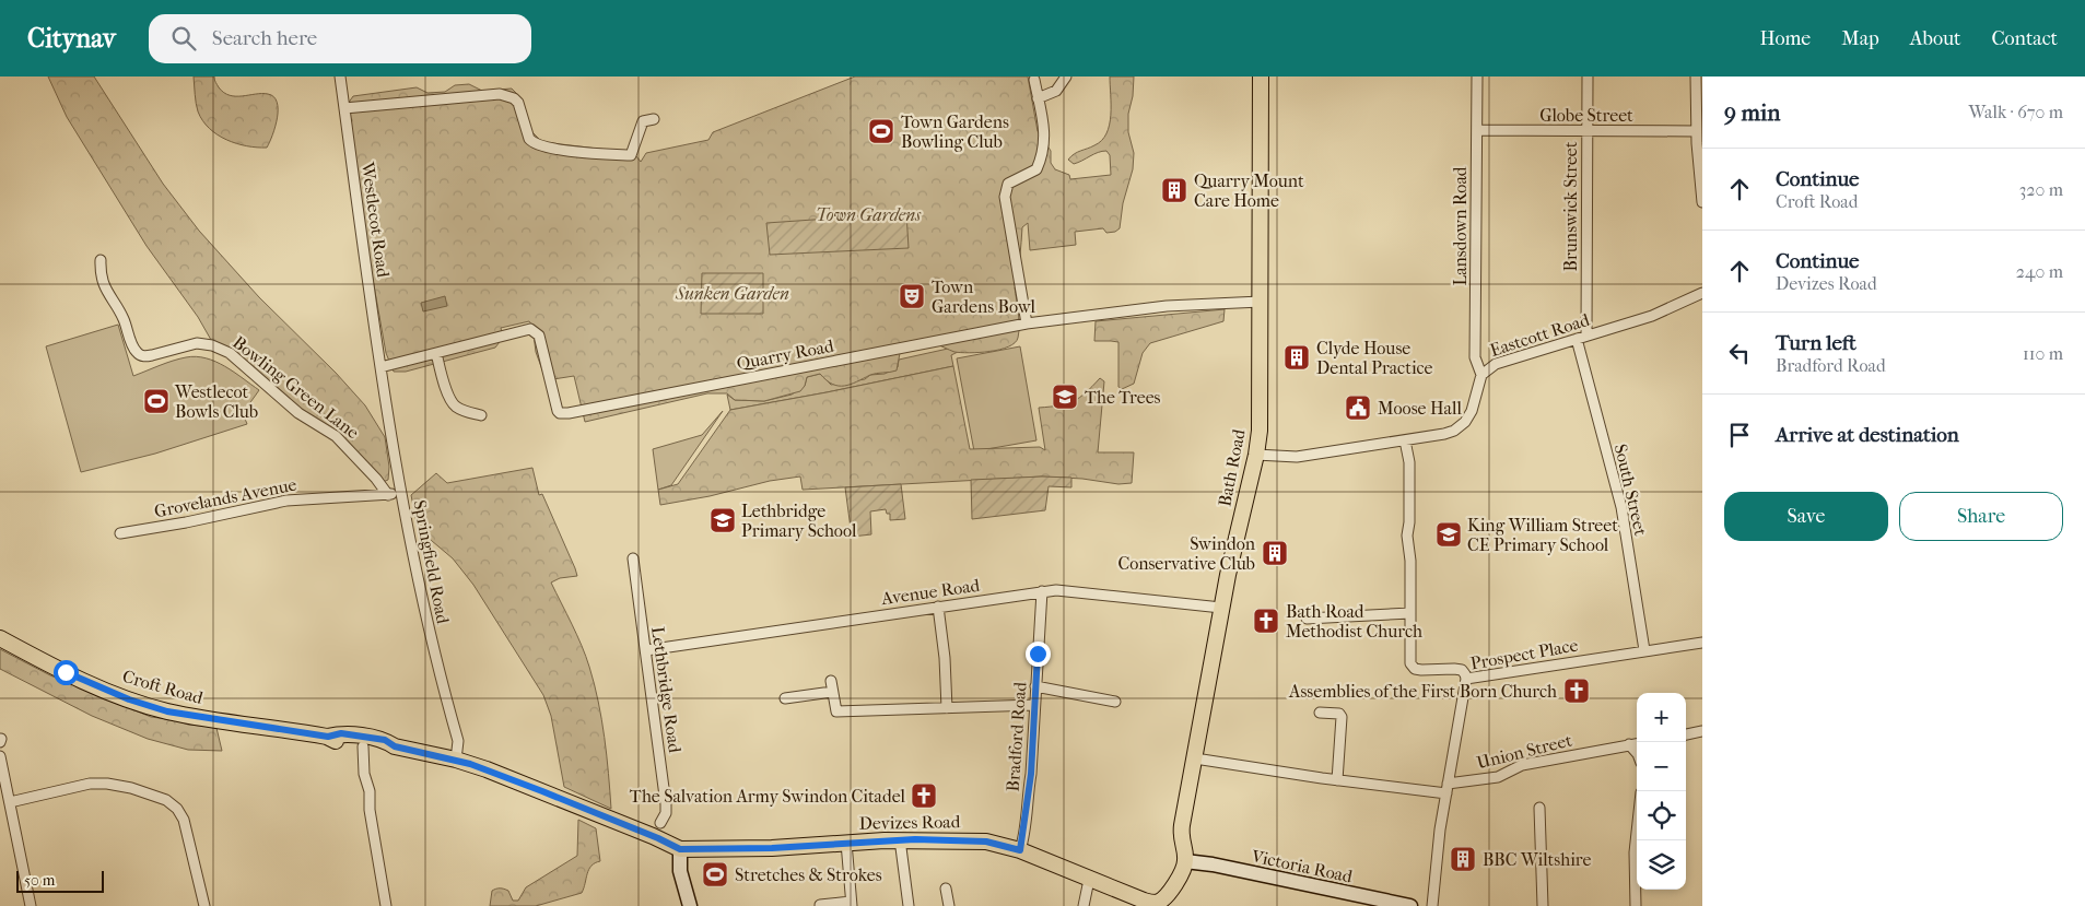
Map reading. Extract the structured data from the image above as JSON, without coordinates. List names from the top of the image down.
{
  "streets": {
    "main road": ["Bath Road", "Croft Road", "Devizes Road"],
    "street": [
      "Globe Street",
      "Brunswick Street",
      "Westlecot Road",
      "Lansdown Road",
      "Eastcott Road",
      "Quarry Road",
      "Bowling Green Lane",
      "South Street",
      "Grovelands Avenue",
      "Springfield Road",
      "Avenue Road",
      "Prospect Place",
      "Lethbridge Road",
      "Bradford Road",
      "Union Street",
      "Victoria Road"
    ]
  },
  "crossings": [
    ["Globe Street", "Brunswick Street"],
    ["Globe Street", "Lansdown Road"],
    ["Brunswick Street", "Eastcott Road"],
    ["Westlecot Road", "Quarry Road"],
    ["Westlecot Road", "Springfield Road"],
    ["Lansdown Road", "Eastcott Road"],
    ["Eastcott Road", "Bath Road"],
    ["Eastcott Road", "South Street"],
    ["Quarry Road", "Bath Road"],
    ["Quarry Road", "Springfield Road"],
    ["Bowling Green Lane", "Grovelands Avenue"],
    ["Bath Road", "Avenue Road"],
    ["Bath Road", "Devizes Road"],
    ["Bath Road", "Victoria Road"],
    ["South Street", "Prospect Place"],
    ["Grovelands Avenue", "Springfield Road"],
    ["Springfield Road", "Croft Road"],
    ["Avenue Road", "Lethbridge Road"],
    ["Avenue Road", "Bradford Road"],
    ["Prospect Place", "Union Street"],
    ["Croft Road", "Devizes Road"],
    ["Bradford Road", "Devizes Road"],
    ["Devizes Road", "Victoria Road"]
  ],
  "parks": ["Town Gardens", "Sunken Garden"],
  "places": {
    "sports": ["Town Gardens Bowling Club", "Westlecot Bowls Club", "Stretches & Strokes"],
    "building": [
      "Quarry Mount Care Home",
      "Clyde House Dental Practice",
      "Swindon Conservative Club",
      "BBC Wiltshire"
    ],
    "theatre": ["Town Gardens Bowl"],
    "school or university": ["The Trees", "Lethbridge Primary School", "King William Street CE Primary School"],
    "public building": ["Moose Hall"],
    "church": ["Bath Road Methodist Church", "Assemblies of the First Born Church", "The Salvation Army Swindon Citadel"]
  },
  "scale_bar": "50 m",
  "page": {
    "header": "Citynav",
    "search": "Search here",
    "nav": [
      "Home",
      "Map",
      "About",
      "Contact"
    ],
    "heading": ["9 min", "Walk · 670 m"],
    "list": [
      ["Continue", "Croft Road", "320 m"],
      ["Continue", "Devizes Road", "240 m"],
      ["Turn left", "Bradford Road", "110 m"],
      "Arrive at destination"
    ],
    "buttons": ["Save", "Share"],
    "map_buttons": ["+", "−"],
    "scale": "50 m"
  }
}
